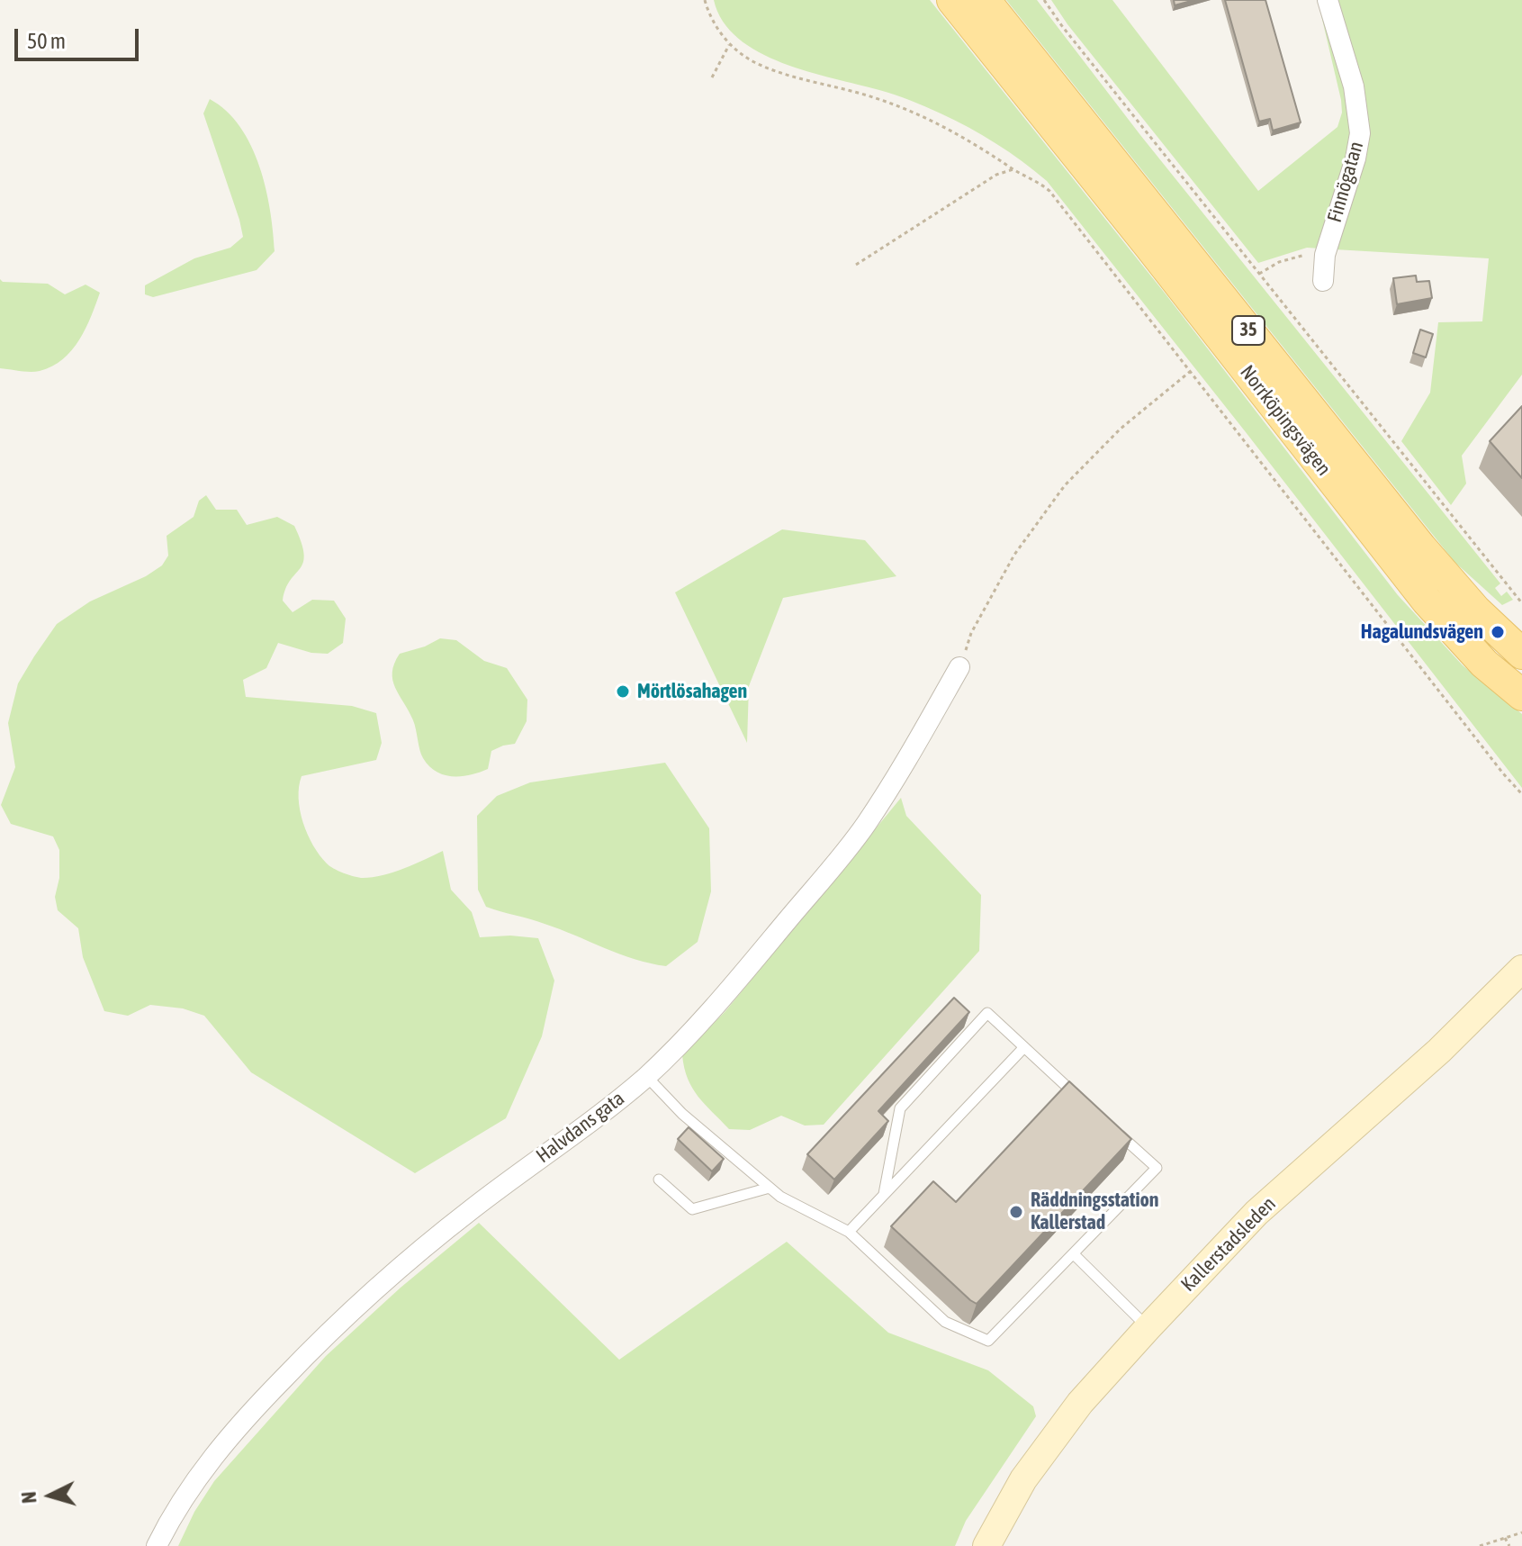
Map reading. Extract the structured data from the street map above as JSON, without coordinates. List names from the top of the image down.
{
  "streets": {
    "main road": ["35", "Norrköpingsvägen", "Kallerstadsleden"],
    "street": ["Finnögatan", "Halvdans gata"]
  },
  "places": ["Hagalundsvägen", "Mörtlösahagen", "Räddningsstation Kallerstad"],
  "scale_bar": "50 m",
  "north": "left"
}
